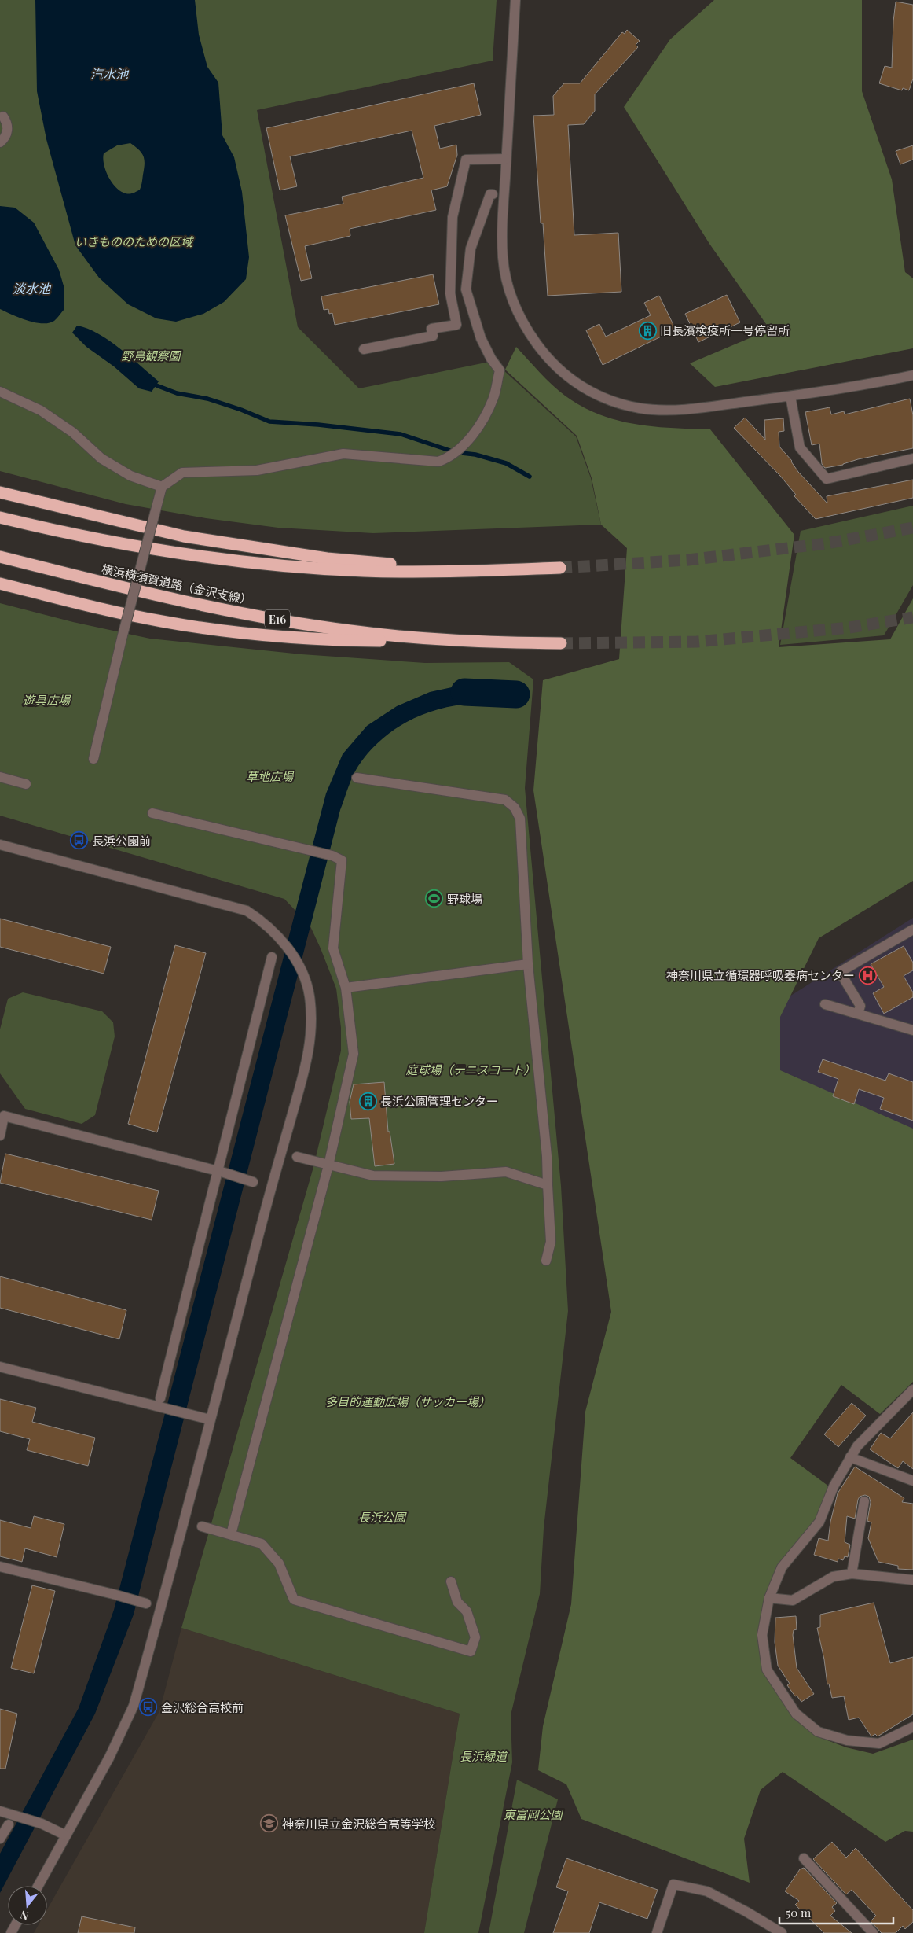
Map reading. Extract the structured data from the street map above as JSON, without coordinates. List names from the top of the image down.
{
  "streets": {
    "highway": ["横浜横須賀道路（金沢支線）", "E16"]
  },
  "water": ["汽水池", "淡水池"],
  "parks": [
    "いきもののための区域",
    "野鳥観察園",
    "遊具広場",
    "草地広場",
    "庭球場（テニスコート）",
    "多目的運動広場（サッカー場）",
    "長浜公園",
    "長浜緑道",
    "東富岡公園"
  ],
  "places": {
    "building": ["旧長濱検疫所一号停留所", "長浜公園管理センター"],
    "bus stop": ["長浜公園前", "金沢総合高校前"],
    "sports": ["野球場"],
    "hospital": ["神奈川県立循環器呼吸器病センター"],
    "school or university": ["神奈川県立金沢総合高等学校"]
  },
  "scale_bar": "50 m",
  "north": "bottom"
}
